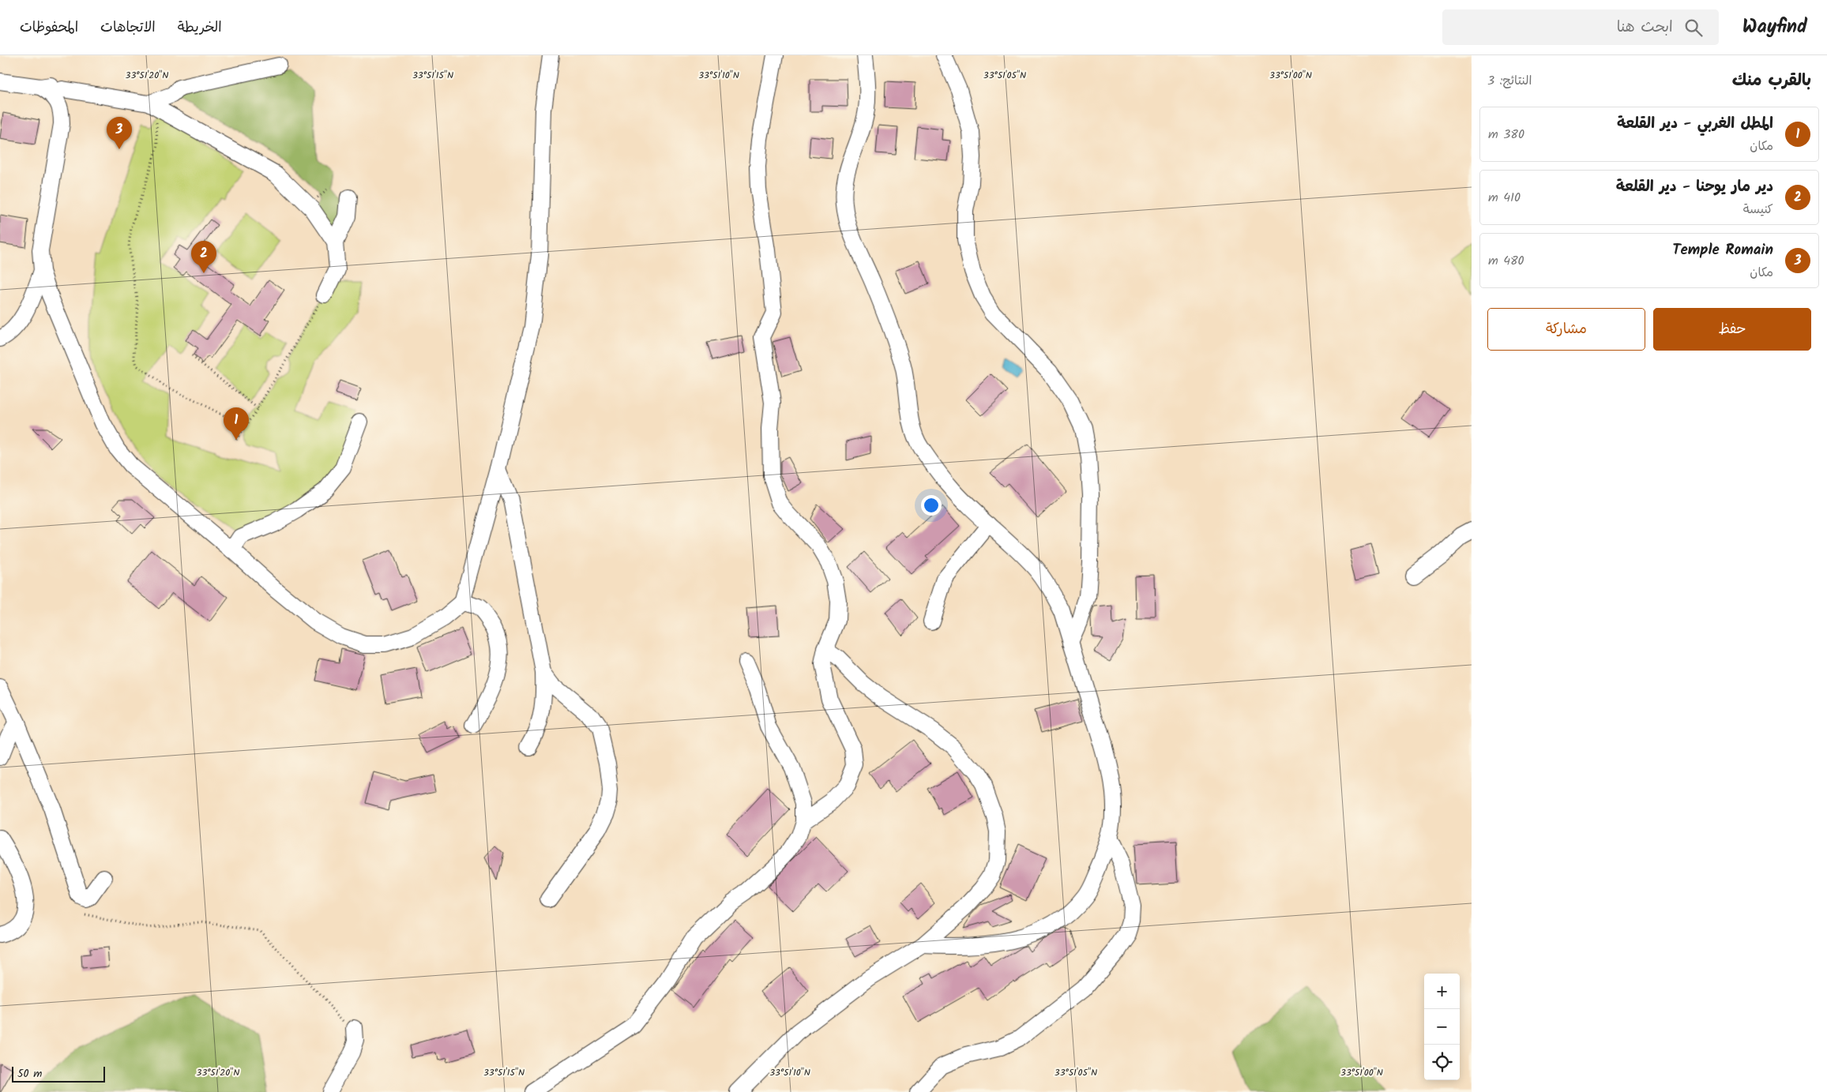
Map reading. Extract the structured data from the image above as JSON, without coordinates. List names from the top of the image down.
{
  "scale_bar": "50 m",
  "page": {
    "header": "Wayfind",
    "search": "ابحث هنا",
    "nav": ["الخريطة", "الاتجاهات", "المحفوظات"],
    "heading": ["بالقرب منك", "النتائج: 3"],
    "list": [
      {
        "mark": "1",
        "name": "المطل الغربي - دير القلعة",
        "note": "مكان",
        "value": "380 m"
      },
      {
        "mark": "2",
        "name": "دير مار يوحنا - دير القلعة",
        "note": "كنيسة",
        "value": "410 m"
      },
      {
        "mark": "3",
        "name": "Temple Romain",
        "note": "مكان",
        "value": "480 m"
      }
    ],
    "pins": ["3", "2", "1"],
    "buttons": ["حفظ", "مشاركة"],
    "map_buttons": ["+", "−"],
    "scale": "50 m"
  },
  "coordinates": [
    "33°51'20\"N",
    "33°51'15\"N",
    "33°51'10\"N",
    "33°51'05\"N",
    "33°51'00\"N"
  ]
}
